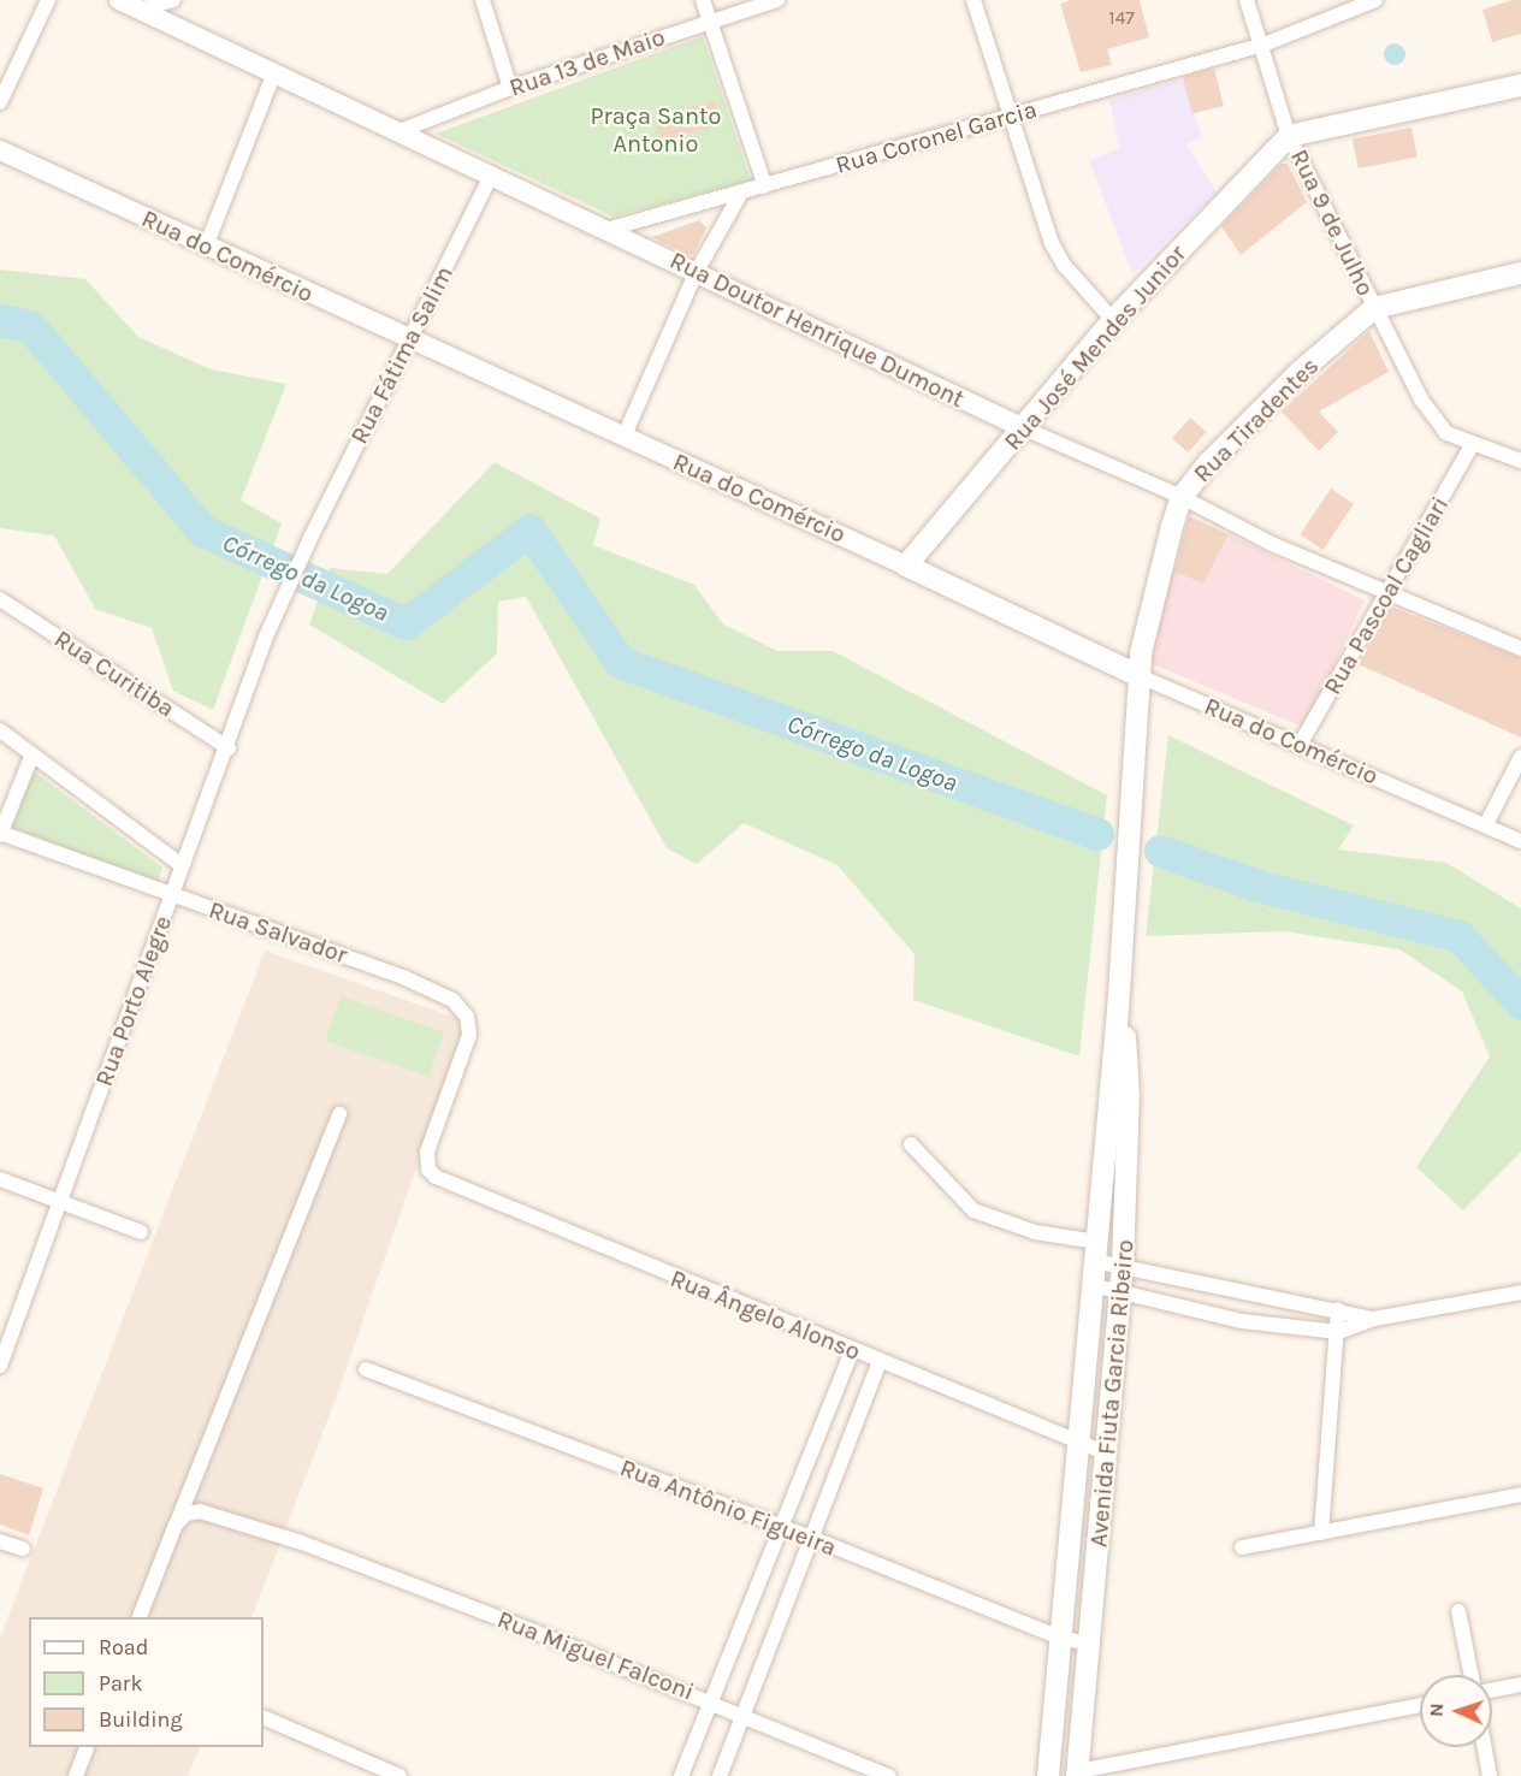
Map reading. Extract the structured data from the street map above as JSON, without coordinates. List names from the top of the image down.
{
  "streets": {
    "main road": [
      "Rua do Comércio",
      "Rua José Mendes Junior",
      "Rua Tiradentes",
      "Avenida Fiuta Garcia Ribeiro"
    ],
    "street": [
      "Rua 13 de Maio",
      "Rua Coronel Garcia",
      "Rua 9 de Julho",
      "Rua Doutor Henrique Dumont",
      "Rua Fátima Salim",
      "Rua Pascoal Cagliari",
      "Rua Curitiba",
      "Rua Salvador",
      "Rua Porto Alegre",
      "Rua Ângelo Alonso",
      "Rua Antônio Figueira",
      "Rua Miguel Falconi"
    ]
  },
  "crossings": [
    ["Rua 13 de Maio", "Rua Doutor Henrique Dumont"],
    ["Rua Coronel Garcia", "Rua 9 de Julho"],
    ["Rua Coronel Garcia", "Rua Doutor Henrique Dumont"],
    ["Rua 9 de Julho", "Rua José Mendes Junior"],
    ["Rua 9 de Julho", "Rua Tiradentes"],
    ["Rua 9 de Julho", "Rua Pascoal Cagliari"],
    ["Rua do Comércio", "Rua José Mendes Junior"],
    ["Rua do Comércio", "Rua Fátima Salim"],
    ["Rua do Comércio", "Rua Tiradentes"],
    ["Rua do Comércio", "Rua Pascoal Cagliari"],
    ["Rua do Comércio", "Avenida Fiuta Garcia Ribeiro"],
    ["Rua Doutor Henrique Dumont", "Rua José Mendes Junior"],
    ["Rua Doutor Henrique Dumont", "Rua Fátima Salim"],
    ["Rua Doutor Henrique Dumont", "Rua Tiradentes"],
    ["Rua Doutor Henrique Dumont", "Rua Pascoal Cagliari"],
    ["Rua Fátima Salim", "Rua Porto Alegre"],
    ["Rua Tiradentes", "Avenida Fiuta Garcia Ribeiro"],
    ["Rua Curitiba", "Rua Porto Alegre"],
    ["Rua Salvador", "Rua Porto Alegre"],
    ["Rua Salvador", "Rua Ângelo Alonso"],
    ["Rua Ângelo Alonso", "Avenida Fiuta Garcia Ribeiro"],
    ["Avenida Fiuta Garcia Ribeiro", "Rua Antônio Figueira"]
  ],
  "water": ["Córrego da Logoa"],
  "parks": ["Praça Santo Antonio"],
  "house_numbers": ["147"],
  "legend": ["Road", "Park", "Building"],
  "north": "left"
}
